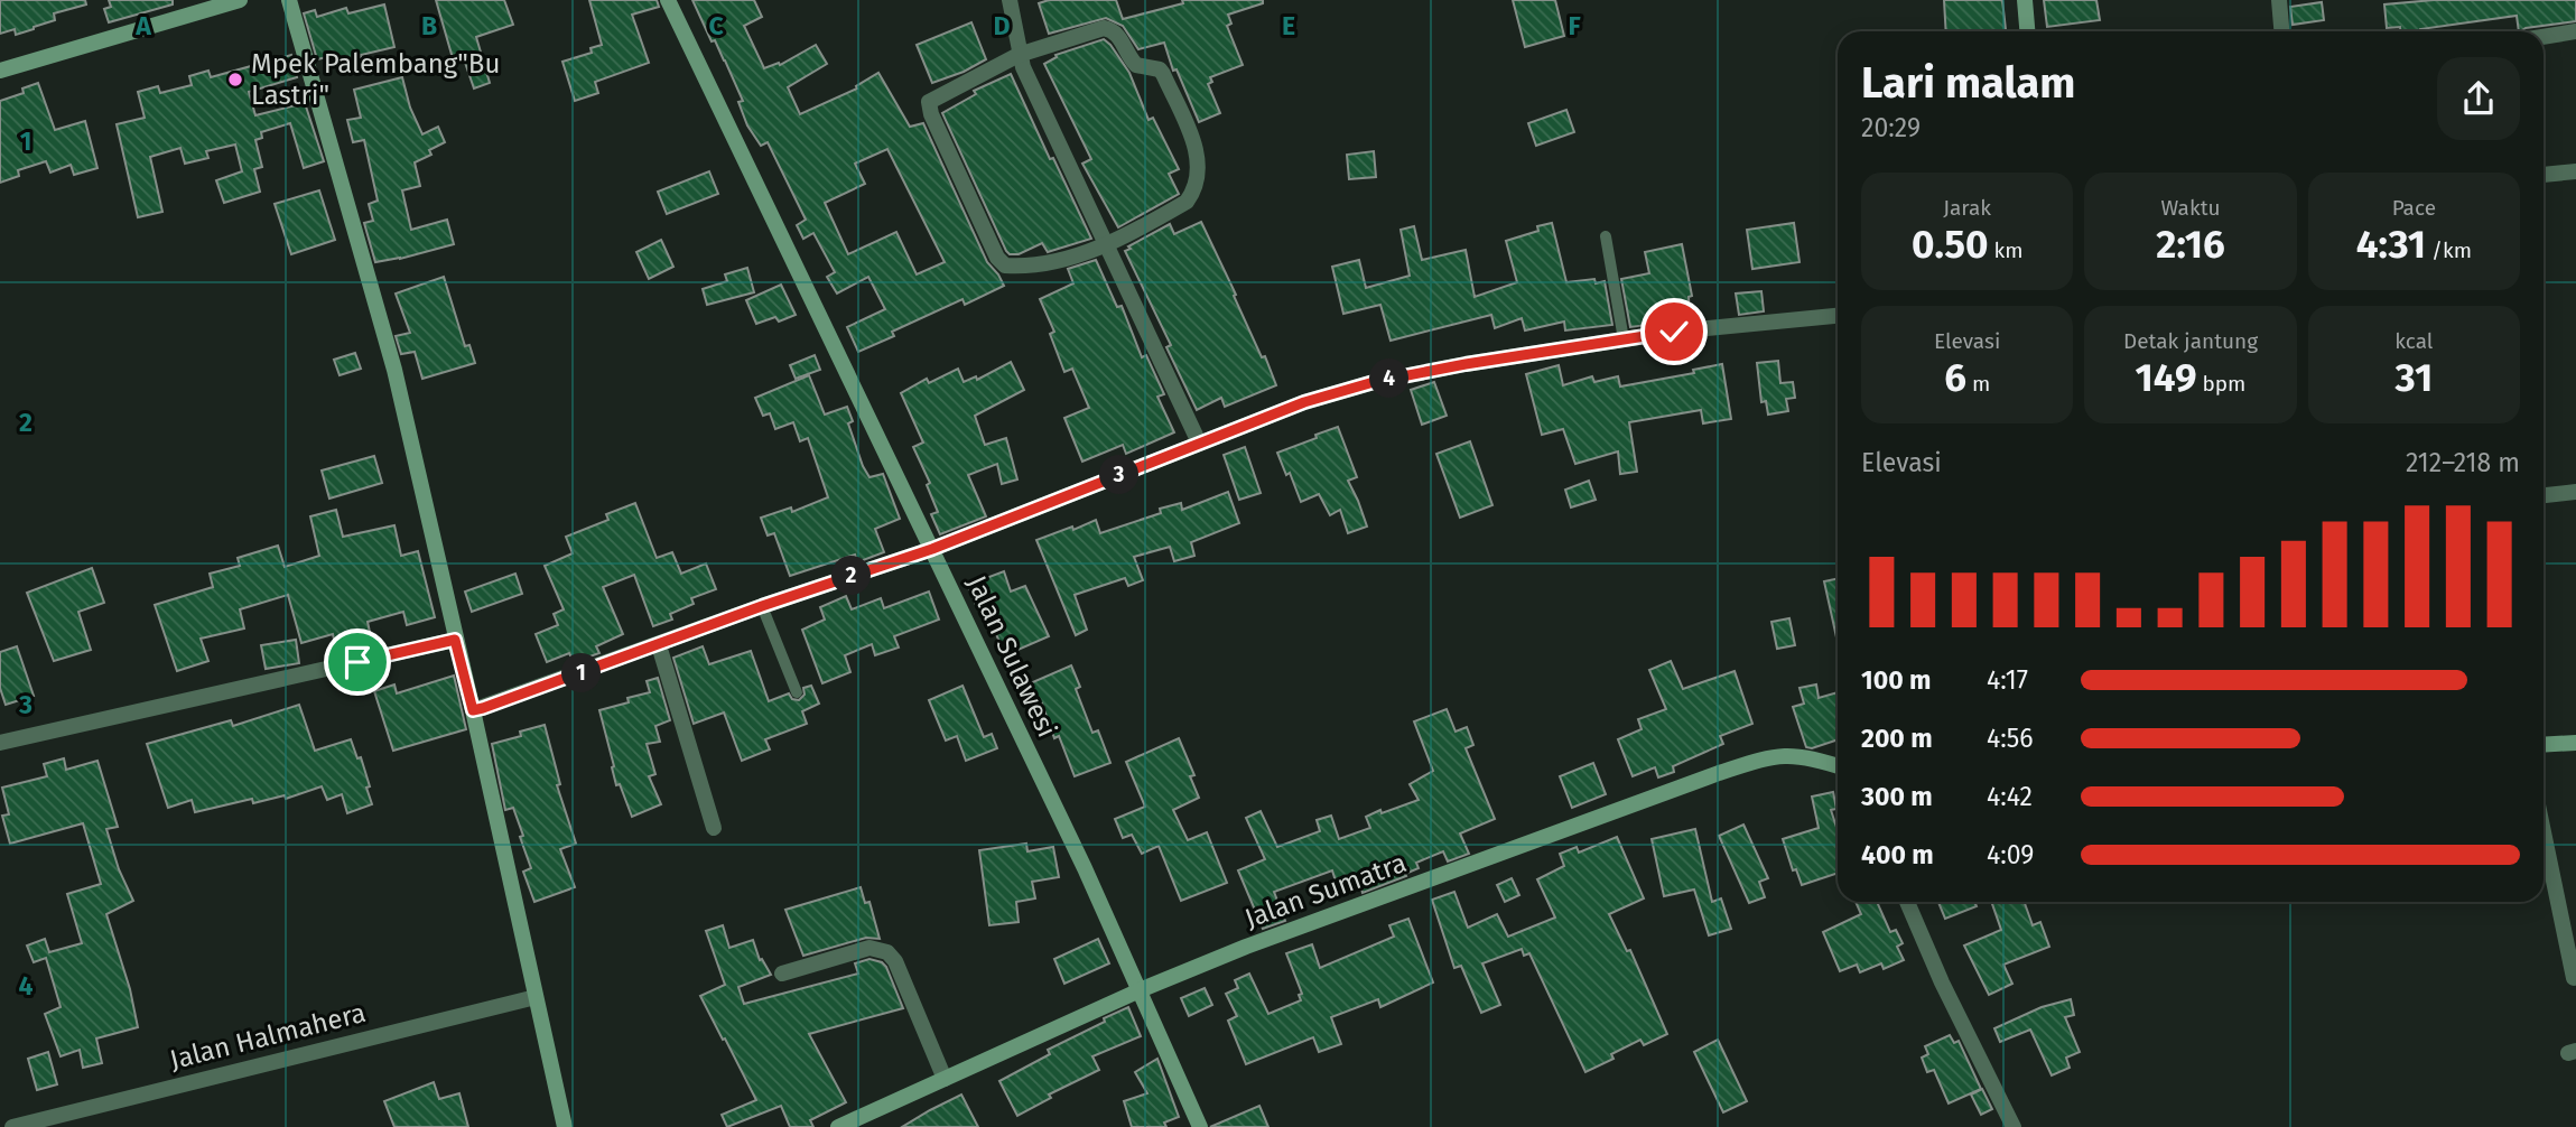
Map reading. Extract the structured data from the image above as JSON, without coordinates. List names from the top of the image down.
{
  "streets": {
    "street": ["Jalan Sulawesi", "Jalan Sumatra", "Jalan Halmahera"]
  },
  "crossings": [
    ["Jalan Sulawesi", "Jalan Sumatra"]
  ],
  "places": ["Mpek Palembang\"Bu Lastri\""],
  "page": {
    "heading": ["Lari malam", "20:29"],
    "stats": [
      ["Jarak", "0.50 km"],
      ["Waktu", "2:16"],
      ["Pace", "4:31 /km"],
      ["Elevasi", "6 m"],
      ["Detak jantung", "149 bpm"],
      ["kcal", "31"]
    ],
    "pins": [
      "4",
      "3",
      "2",
      "1"
    ],
    "chart": ["Elevasi", "212–218 m"],
    "list": [
      {
        "name": "100 m",
        "note": "4:17"
      },
      {
        "name": "200 m",
        "note": "4:56"
      },
      {
        "name": "300 m",
        "note": "4:42"
      },
      {
        "name": "400 m",
        "note": "4:09"
      }
    ]
  },
  "grid": {
    "columns": [
      "A",
      "B",
      "C",
      "D",
      "E",
      "F"
    ],
    "rows": [
      "1",
      "2",
      "3",
      "4"
    ]
  }
}
